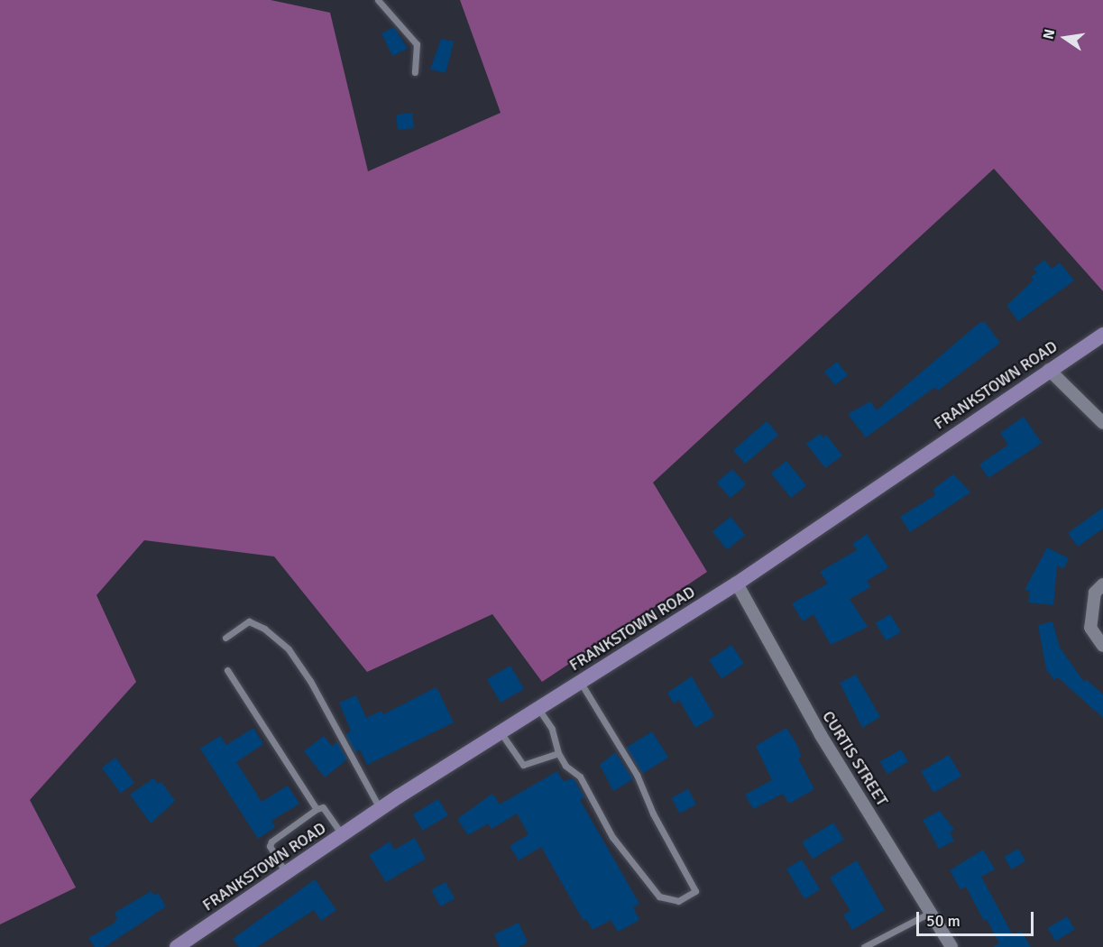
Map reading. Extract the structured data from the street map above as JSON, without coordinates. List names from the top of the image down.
{
  "streets": {
    "main road": ["FRANKSTOWN ROAD"],
    "street": ["CURTIS STREET"]
  },
  "crossings": [
    ["FRANKSTOWN ROAD", "CURTIS STREET"]
  ],
  "scale_bar": "50 m",
  "north": "left"
}
